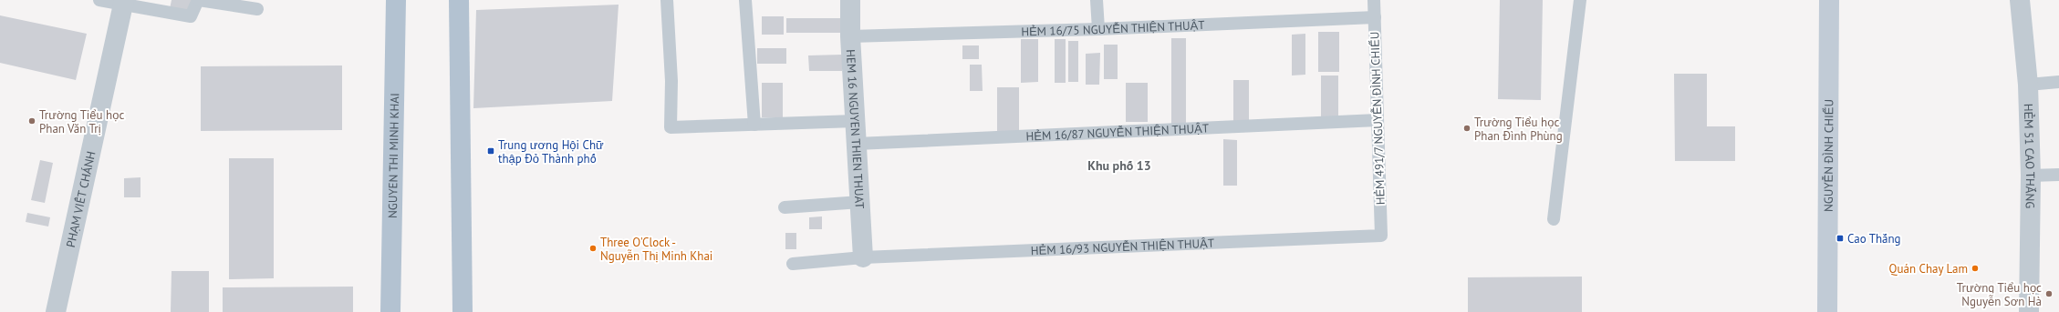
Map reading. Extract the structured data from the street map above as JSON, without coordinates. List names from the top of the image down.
{
  "streets": {
    "main road": ["NGUYEN THI MINH KHAI", "NGUYỄN ĐÌNH CHIỂU"],
    "street": ["HEM 16 NGUYEN THIEN THUAT", "HẺM 51 CAO THẮNG", "PHẠM VIẾT CHÁNH"],
    "lane": [
      "HẺM 16/75 NGUYỄN THIỆN THUẬT",
      "HẺM 491/7 NGUYỄN ÐÌNH CHIỂU",
      "HẺM 16/87 NGUYỄN THIỆN THUẬT",
      "HẺM 16/93 NGUYỄN THIỆN THUẬT"
    ]
  },
  "crossings": [
    ["HẺM 16/75 NGUYỄN THIỆN THUẬT", "HẺM 491/7 NGUYỄN ÐÌNH CHIỂU"],
    ["HẺM 16/75 NGUYỄN THIỆN THUẬT", "HEM 16 NGUYEN THIEN THUAT"],
    ["HẺM 491/7 NGUYỄN ÐÌNH CHIỂU", "HẺM 16/87 NGUYỄN THIỆN THUẬT"],
    ["HẺM 491/7 NGUYỄN ÐÌNH CHIỂU", "HẺM 16/93 NGUYỄN THIỆN THUẬT"],
    ["HEM 16 NGUYEN THIEN THUAT", "HẺM 16/87 NGUYỄN THIỆN THUẬT"],
    ["HEM 16 NGUYEN THIEN THUAT", "HẺM 16/93 NGUYỄN THIỆN THUẬT"]
  ],
  "districts": ["Khu phố 13"],
  "places": {
    "other": [
      "Trường Tiểu học Phan Văn Trị",
      "Trường Tiểu học Phan Đình Phùng",
      "Three O'Clock - Nguyễn Thị Minh Khai",
      "Quán Chay Lam",
      "Trường Tiểu học Nguyễn Sơn Hà"
    ],
    "transit": ["Trung ương Hội Chữ thập Đỏ Thành phố", "Cao Thắng"]
  }
}
